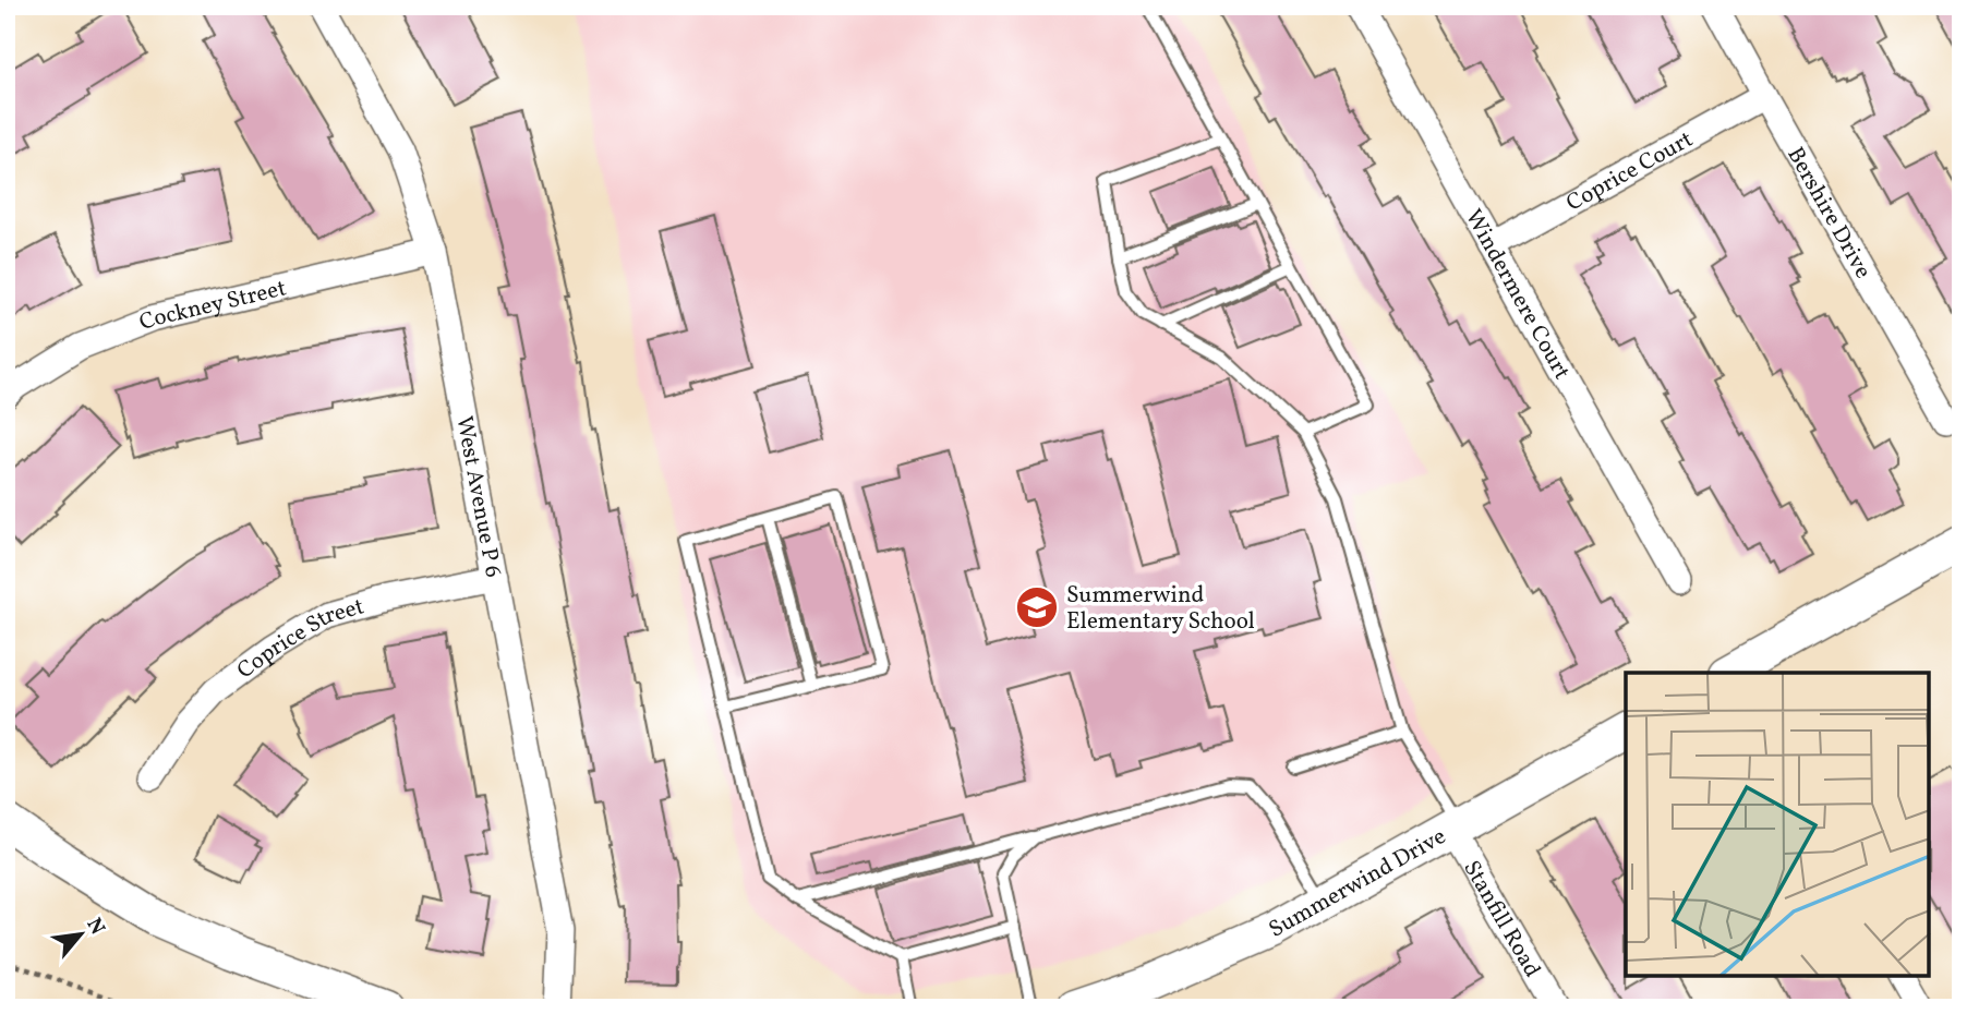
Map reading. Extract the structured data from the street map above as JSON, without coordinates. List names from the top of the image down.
{
  "streets": {
    "street": [
      "Coprice Court",
      "Bershire Drive",
      "Windermere Court",
      "Cockney Street",
      "West Avenue P 6",
      "Coprice Street",
      "Summerwind Drive",
      "Stanfill Road"
    ]
  },
  "crossings": [
    ["Coprice Court", "Bershire Drive"],
    ["Coprice Court", "Windermere Court"],
    ["Cockney Street", "West Avenue P 6"],
    ["West Avenue P 6", "Coprice Street"],
    ["Summerwind Drive", "Stanfill Road"]
  ],
  "places": {
    "school or university": ["Summerwind Elementary School"]
  },
  "north": "top right"
}
